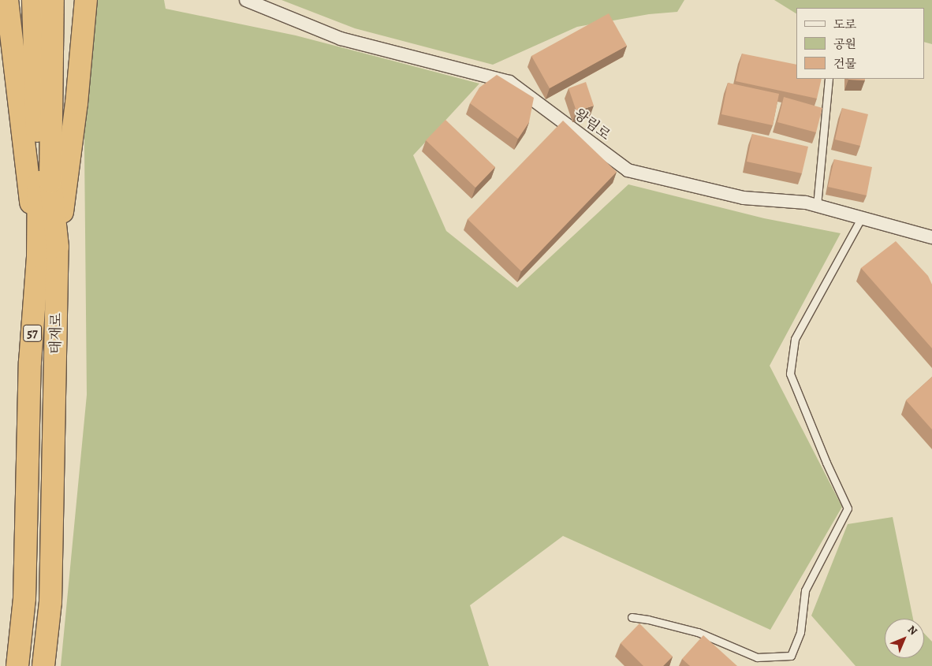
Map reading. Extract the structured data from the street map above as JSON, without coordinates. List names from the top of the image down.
{
  "streets": {
    "highway": ["57", "태재로"],
    "street": ["왕림로"]
  },
  "legend": ["도로", "공원", "건물"],
  "north": "top right"
}
